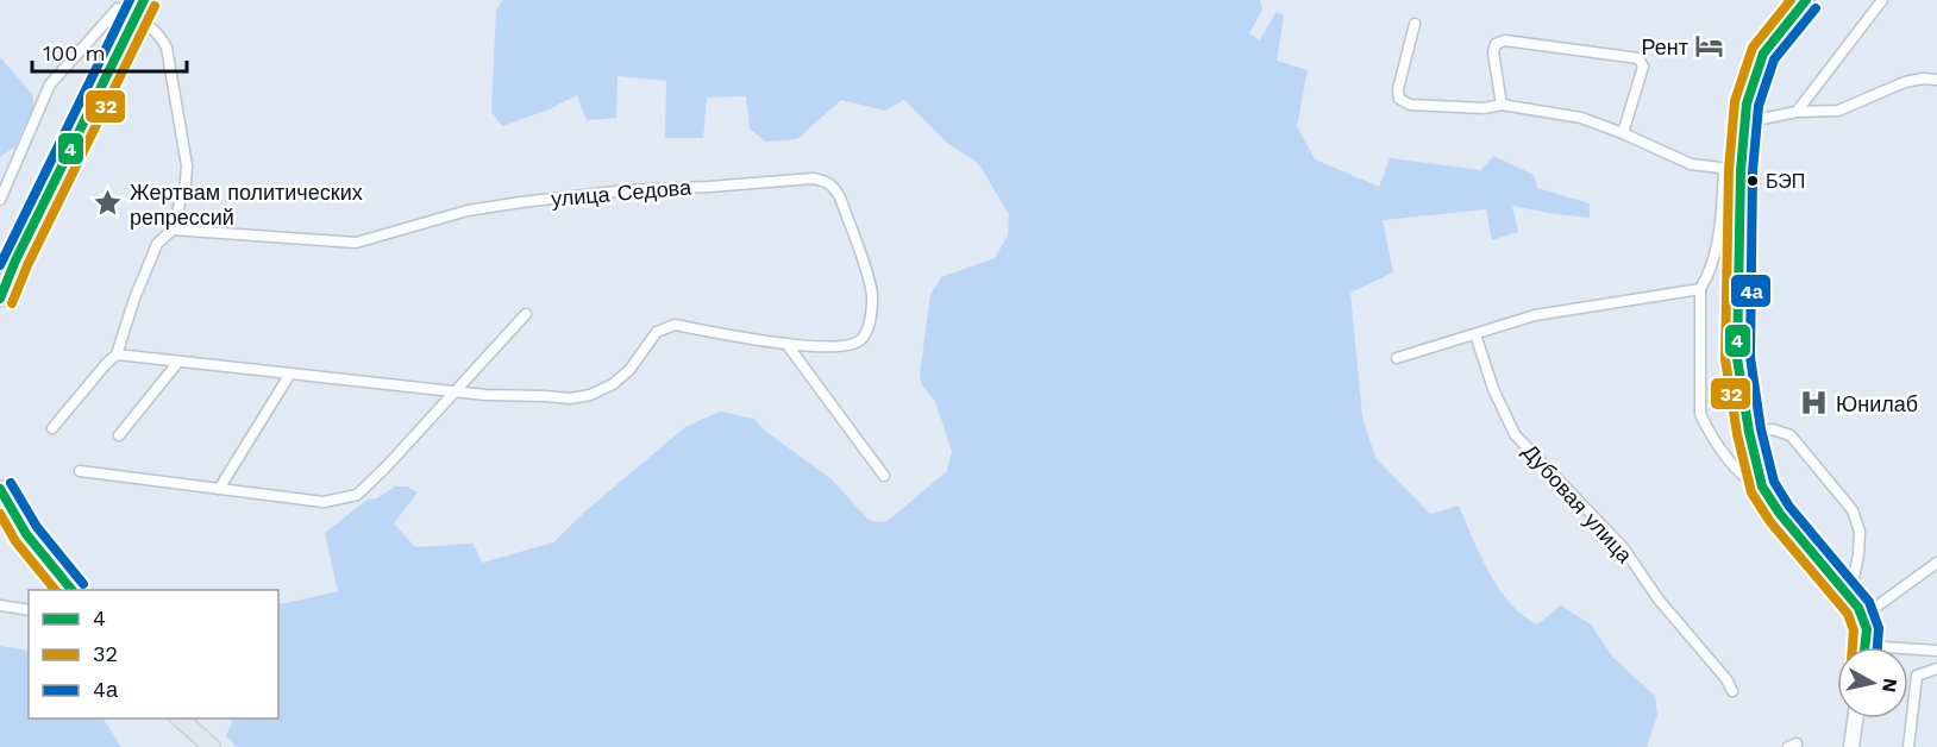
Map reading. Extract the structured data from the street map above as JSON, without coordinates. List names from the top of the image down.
{
  "streets": {
    "street": ["улица Седова", "Дубовая улица"]
  },
  "places": {
    "hotel": ["Рент"],
    "other": ["БЭП"],
    "place": ["Жертвам политических репрессий"],
    "hospital": ["Юнилаб"]
  },
  "lines": ["transit line 4", "transit line 32", "transit line 4а"],
  "legend": ["4", "32", "4а"],
  "scale_bar": "100 m",
  "north": "right"
}
